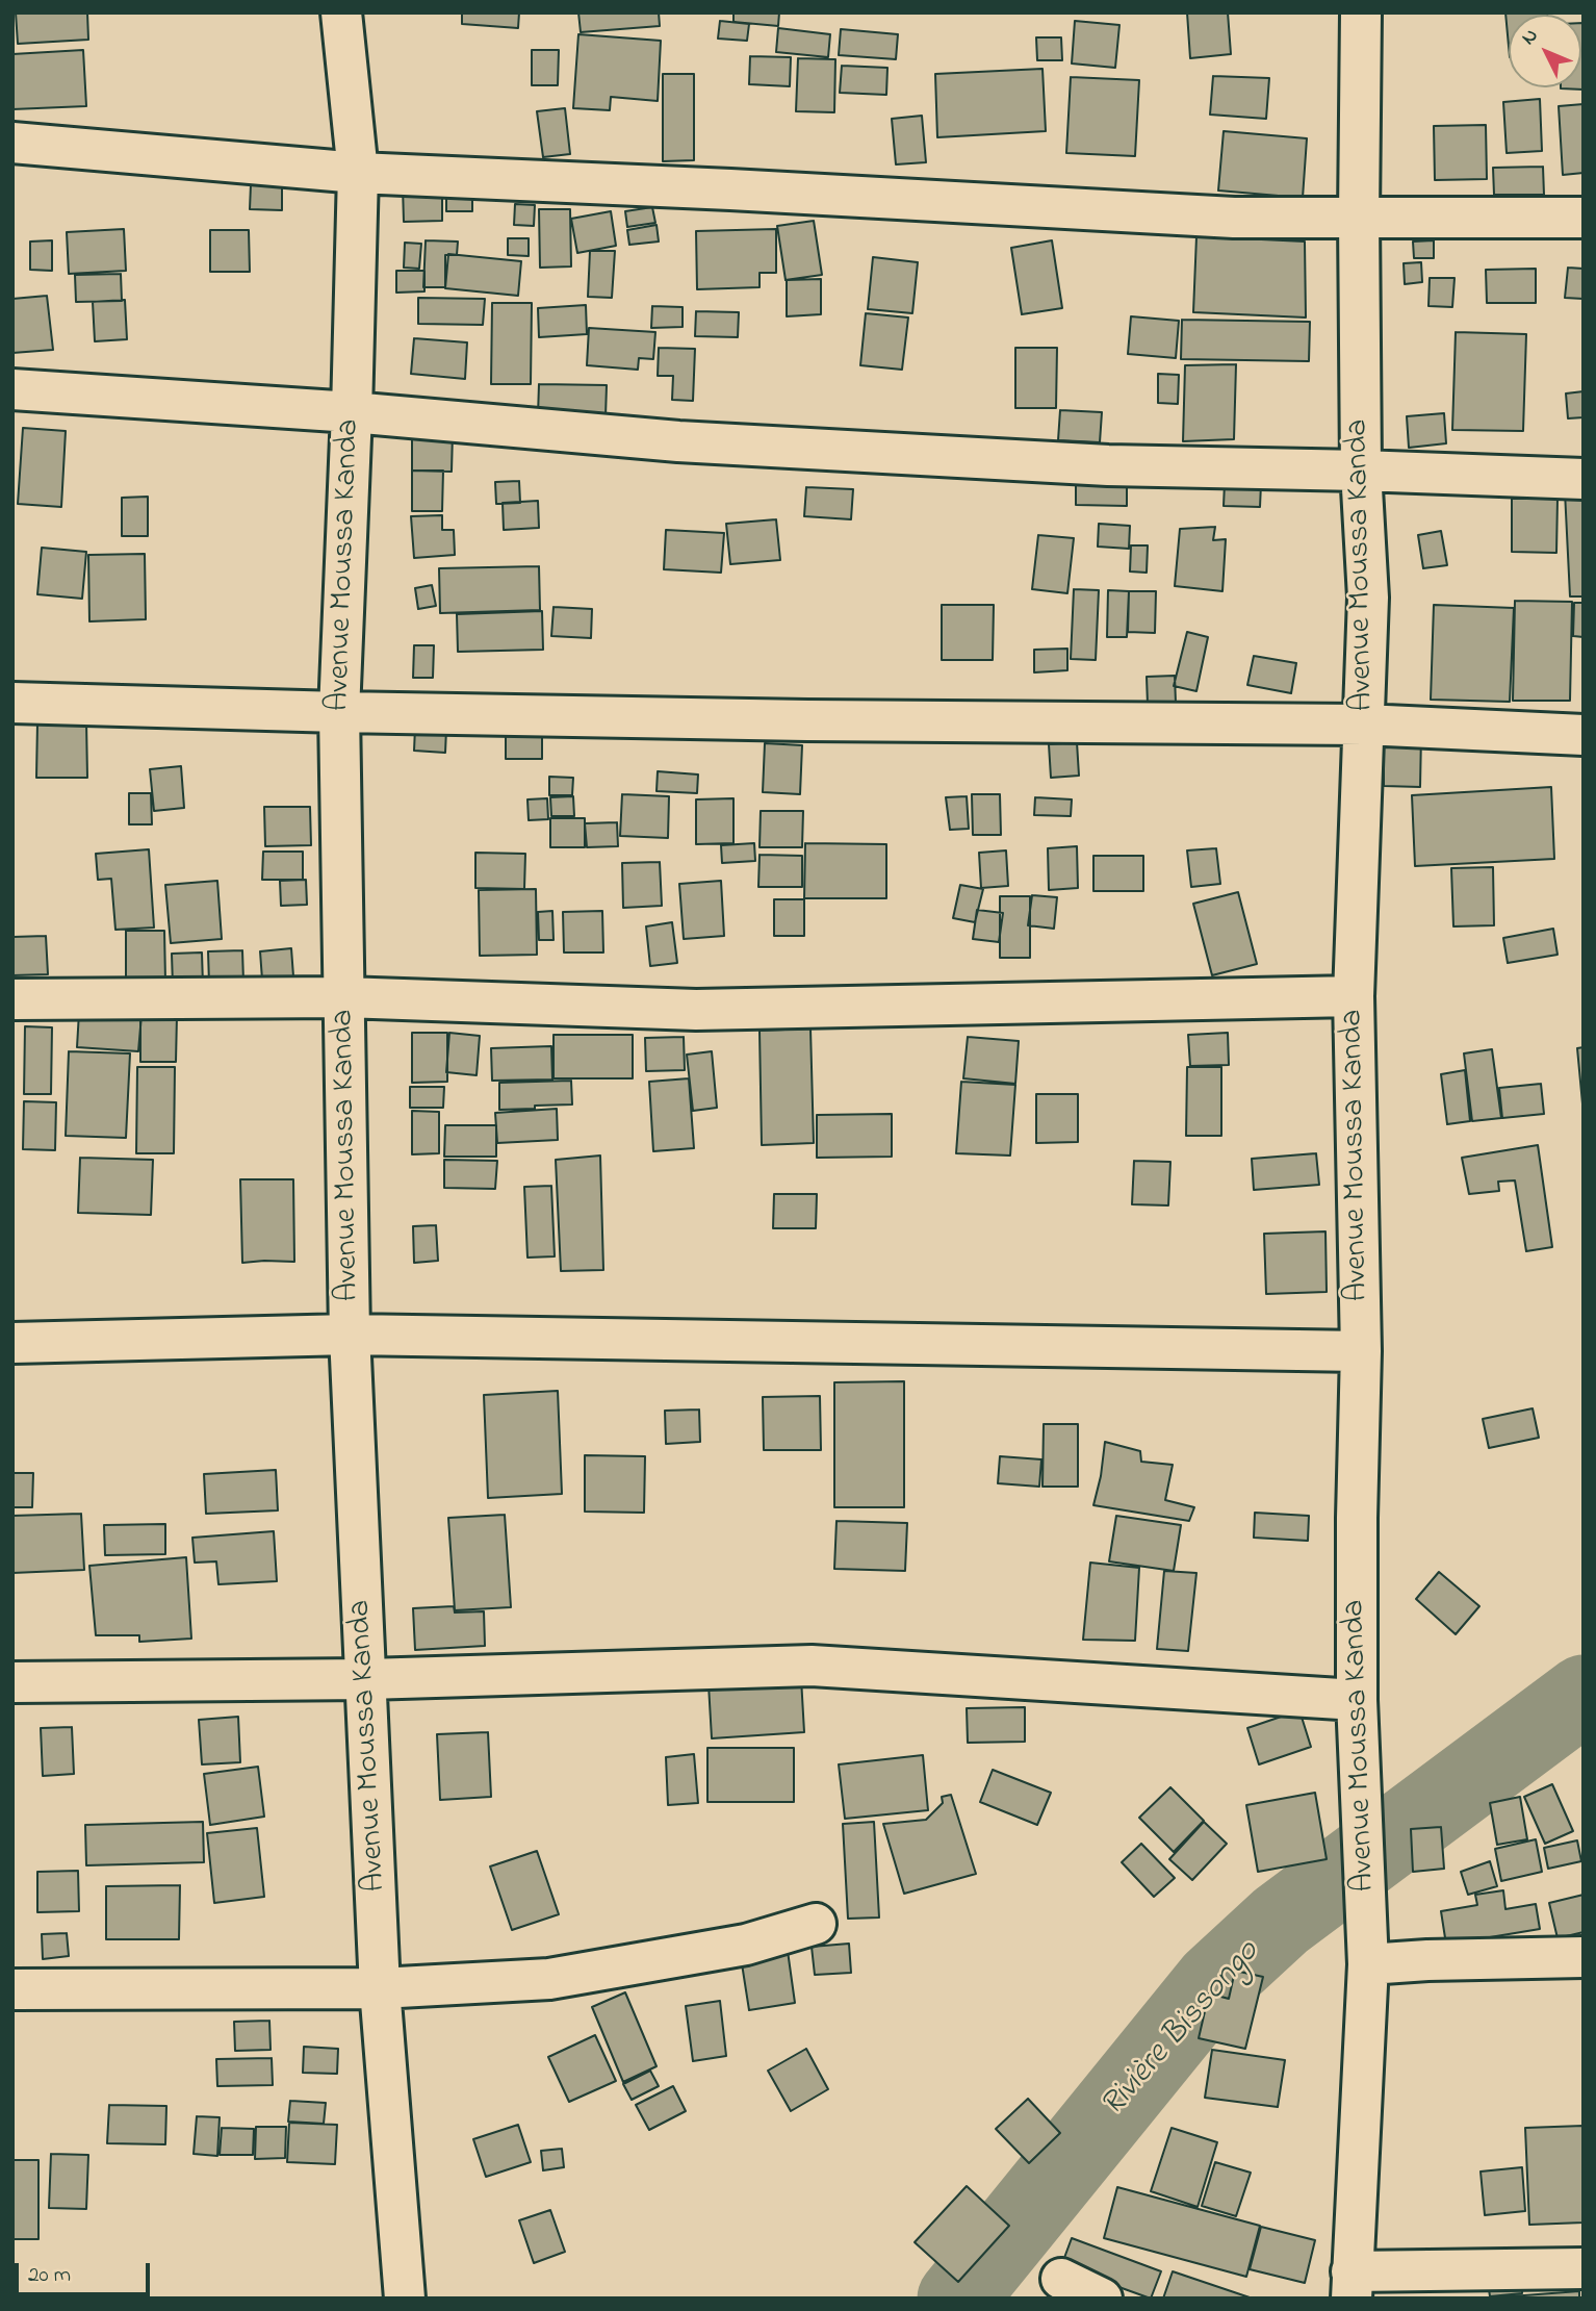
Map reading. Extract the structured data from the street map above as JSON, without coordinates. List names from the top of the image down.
{
  "streets": {
    "street": ["Avenue Moussa Kanda"]
  },
  "water": ["Rivière Bissongo"],
  "scale_bar": "20 m",
  "north": "top left"
}
